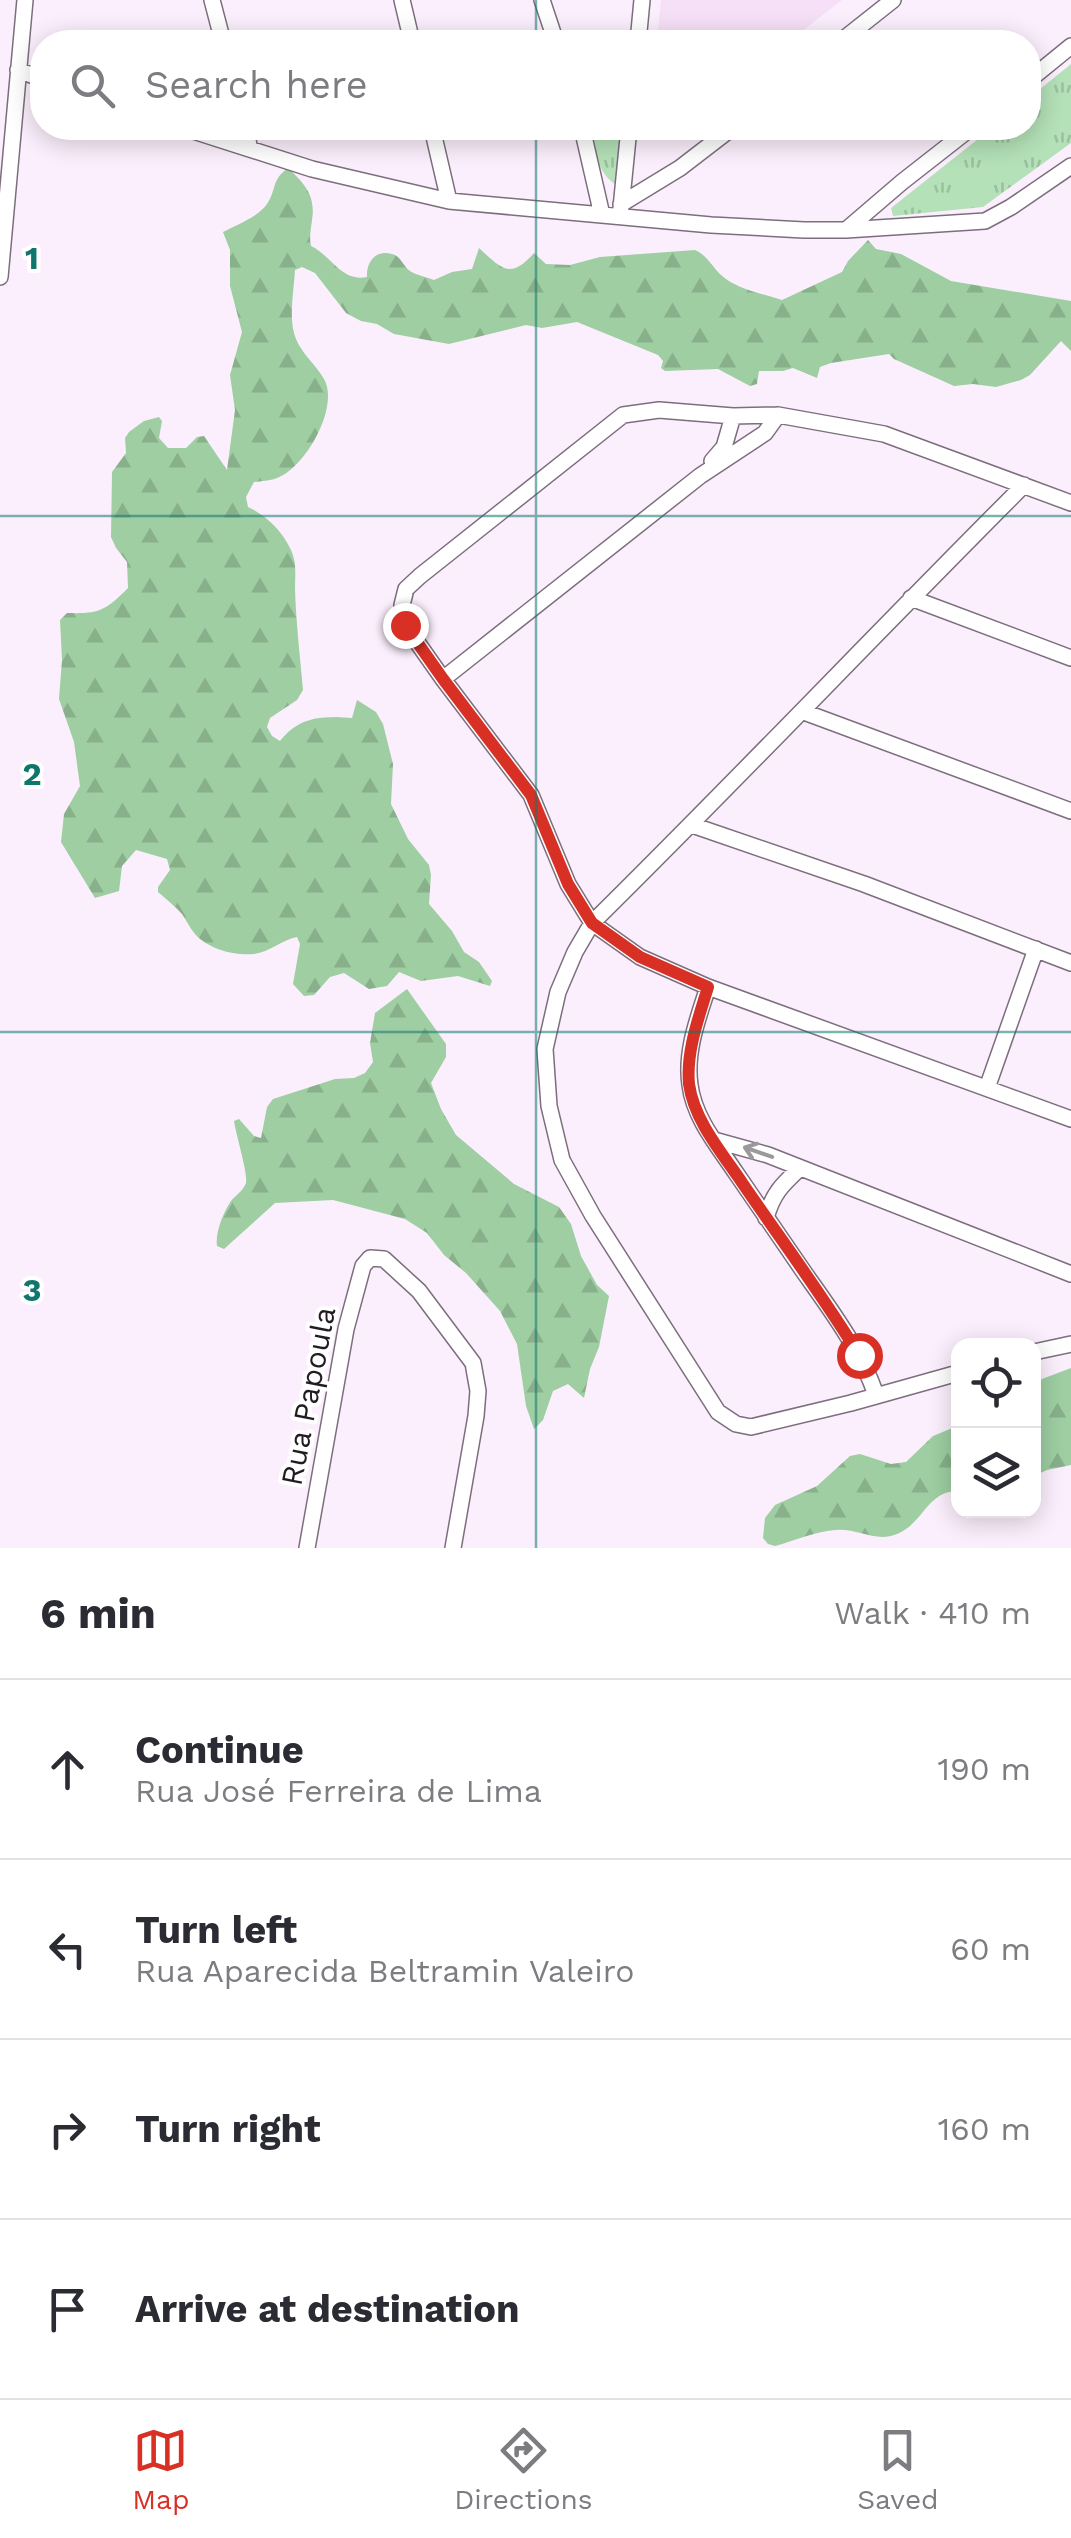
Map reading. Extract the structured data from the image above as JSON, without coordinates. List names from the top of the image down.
{
  "streets": {
    "street": ["Rua Papoula"]
  },
  "page": {
    "search": "Search here",
    "heading": ["6 min", "Walk · 410 m"],
    "list": [
      ["Continue", "Rua José Ferreira de Lima", "190 m"],
      ["Turn left", "Rua Aparecida Beltramin Valeiro", "60 m"],
      ["Turn right", "160 m"],
      "Arrive at destination"
    ],
    "nav": ["Map", "Directions", "Saved"]
  },
  "grid": {
    "rows": ["1", "2", "3"]
  }
}
